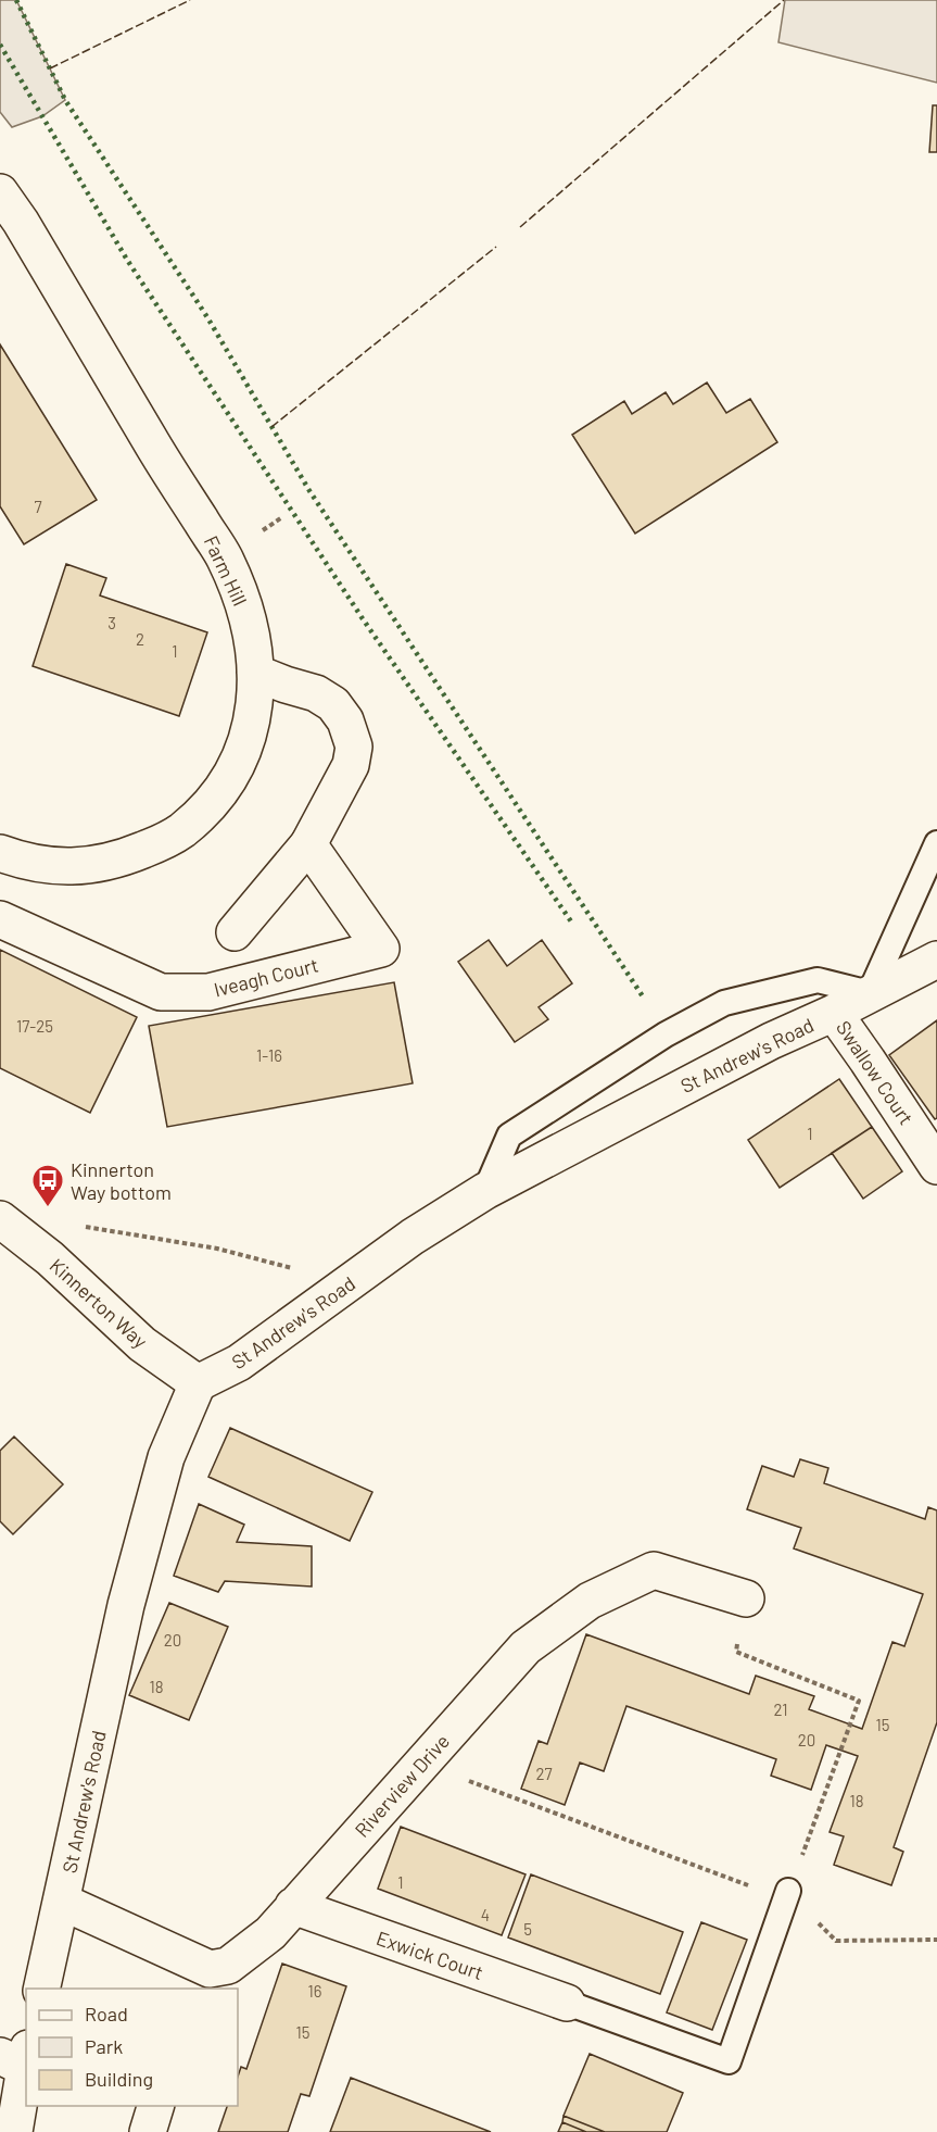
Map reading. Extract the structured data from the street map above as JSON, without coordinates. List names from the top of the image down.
{
  "streets": {
    "street": [
      "Farm Hill",
      "Iveagh Court",
      "St Andrew's Road",
      "Swallow Court",
      "Kinnerton Way",
      "Riverview Drive",
      "Exwick Court"
    ]
  },
  "crossings": [
    ["St Andrew's Road", "Swallow Court"],
    ["St Andrew's Road", "Kinnerton Way"],
    ["St Andrew's Road", "Riverview Drive"],
    ["Riverview Drive", "Exwick Court"]
  ],
  "places": {
    "bus stop": ["Kinnerton Way bottom"]
  },
  "house_numbers": [
    "7",
    "3",
    "2",
    "1",
    "17-25",
    "1-16",
    "1",
    "20",
    "18",
    "21",
    "15",
    "20",
    "27",
    "18",
    "1",
    "4",
    "5",
    "16",
    "15"
  ],
  "legend": ["Road", "Park", "Building"]
}
